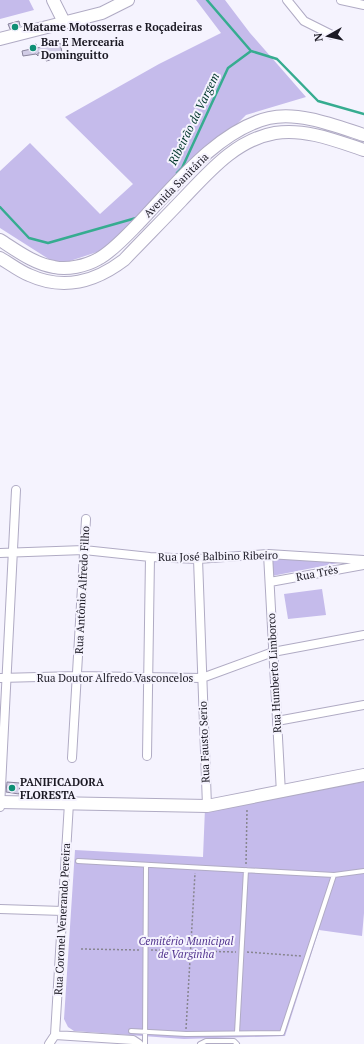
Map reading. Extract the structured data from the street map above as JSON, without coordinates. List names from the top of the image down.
{
  "streets": {
    "street": [
      "Avenida Sanitária",
      "Rua José Balbino Ribeiro",
      "Rua Três",
      "Rua Antônio Alfredo Filho",
      "Rua Humberto Limborco",
      "Rua Doutor Alfredo Vasconcelos",
      "Rua Fausto Serio",
      "Rua Coronel Venerando Pereira"
    ]
  },
  "crossings": [
    ["Rua José Balbino Ribeiro", "Rua Antônio Alfredo Filho"],
    ["Rua José Balbino Ribeiro", "Rua Humberto Limborco"],
    ["Rua José Balbino Ribeiro", "Rua Fausto Serio"],
    ["Rua Três", "Rua Humberto Limborco"],
    ["Rua Antônio Alfredo Filho", "Rua Doutor Alfredo Vasconcelos"],
    ["Rua Humberto Limborco", "Rua Doutor Alfredo Vasconcelos"],
    ["Rua Doutor Alfredo Vasconcelos", "Rua Fausto Serio"]
  ],
  "water": ["Ribeirão da Vargem"],
  "parks": ["Cemitério Municipal de Varginha"],
  "places": ["Matame Motosserras e Roçadeiras", "Bar E Mercearia Dominguitto", "PANIFICADORA FLORESTA"],
  "north": "left"
}
